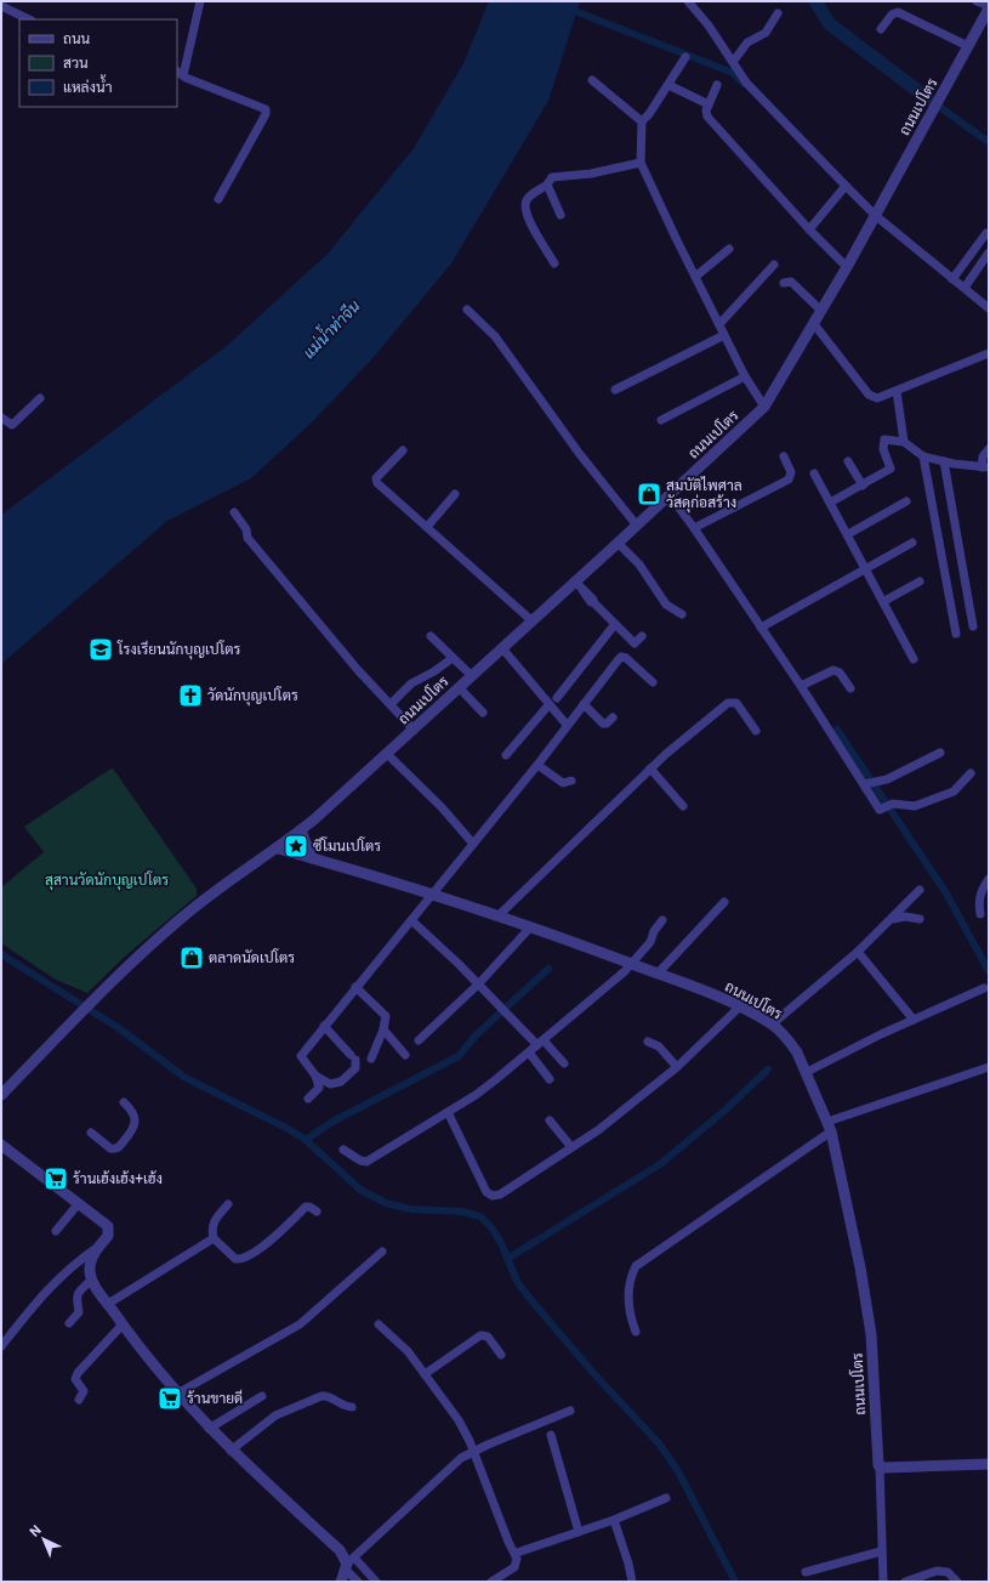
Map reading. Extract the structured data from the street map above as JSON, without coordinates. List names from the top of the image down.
{
  "streets": {
    "street": ["ถนนเปโตร"]
  },
  "water": ["แม่น้ำท่าจีน"],
  "parks": ["สุสานวัดนักบุญเปโตร"],
  "places": {
    "shop": ["สมบัติไพศาล วัสดุก่อสร้าง", "ตลาดนัดเปโตร"],
    "school or university": ["โรงเรียนนักบุญเปโตร"],
    "church": ["วัดนักบุญเปโตร"],
    "place": ["ซีโมนเปโตร"],
    "supermarket": ["ร้านเฮ้งเฮ้ง+เฮ้ง", "ร้านขายดี"]
  },
  "legend": ["ถนน", "สวน", "แหล่งน้ำ"],
  "north": "top left"
}
